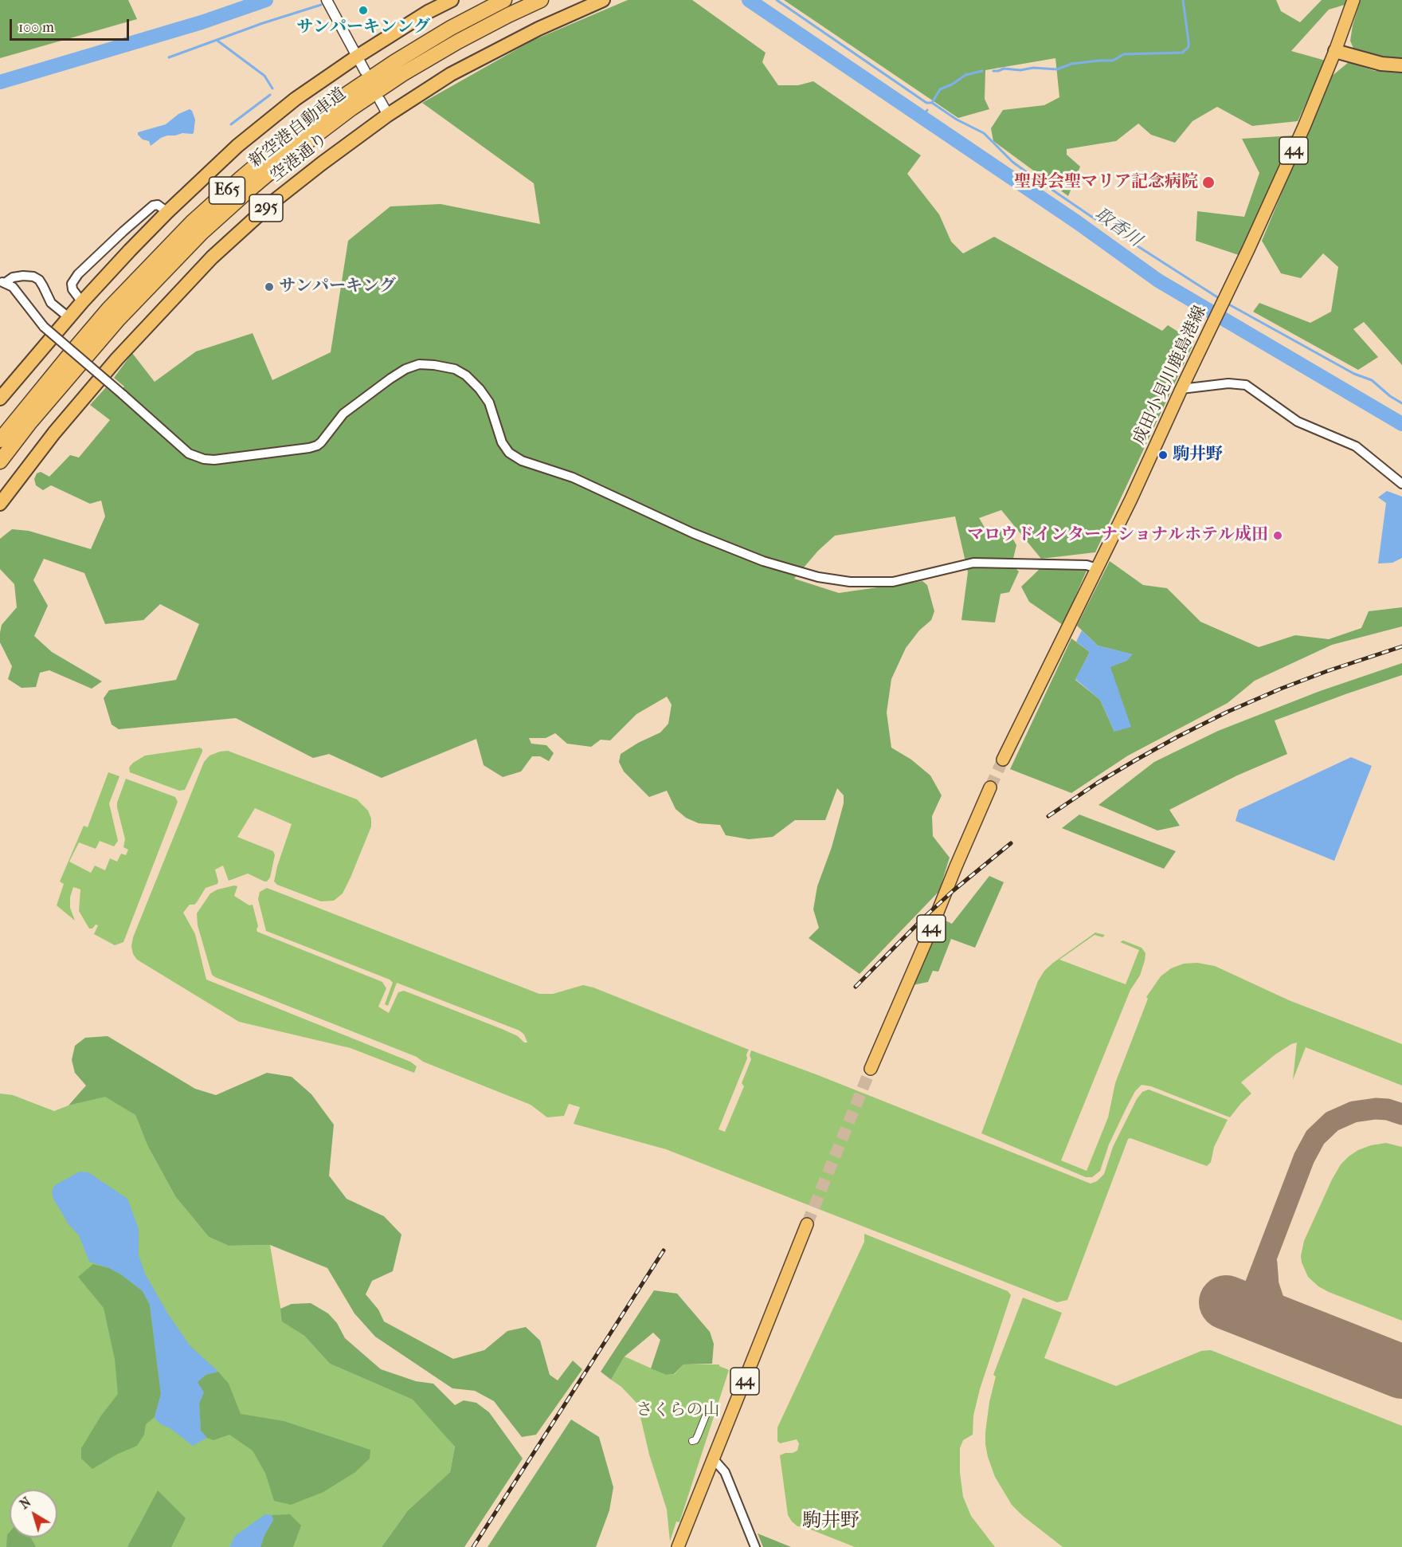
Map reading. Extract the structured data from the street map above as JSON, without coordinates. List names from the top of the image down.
{
  "streets": {
    "highway": [
      "新空港自動車道",
      "空港通り",
      "E65",
      "295"
    ],
    "main road": ["44", "成田小見川鹿島港線"]
  },
  "districts": ["駒井野"],
  "water": ["取香川"],
  "parks": ["さくらの山"],
  "places": [
    "サンパーキンング",
    "聖母会聖マリア記念病院",
    "サンパーキング",
    "駒井野",
    "マロウドインターナショナルホテル成田"
  ],
  "scale_bar": "100 m",
  "north": "top left"
}
